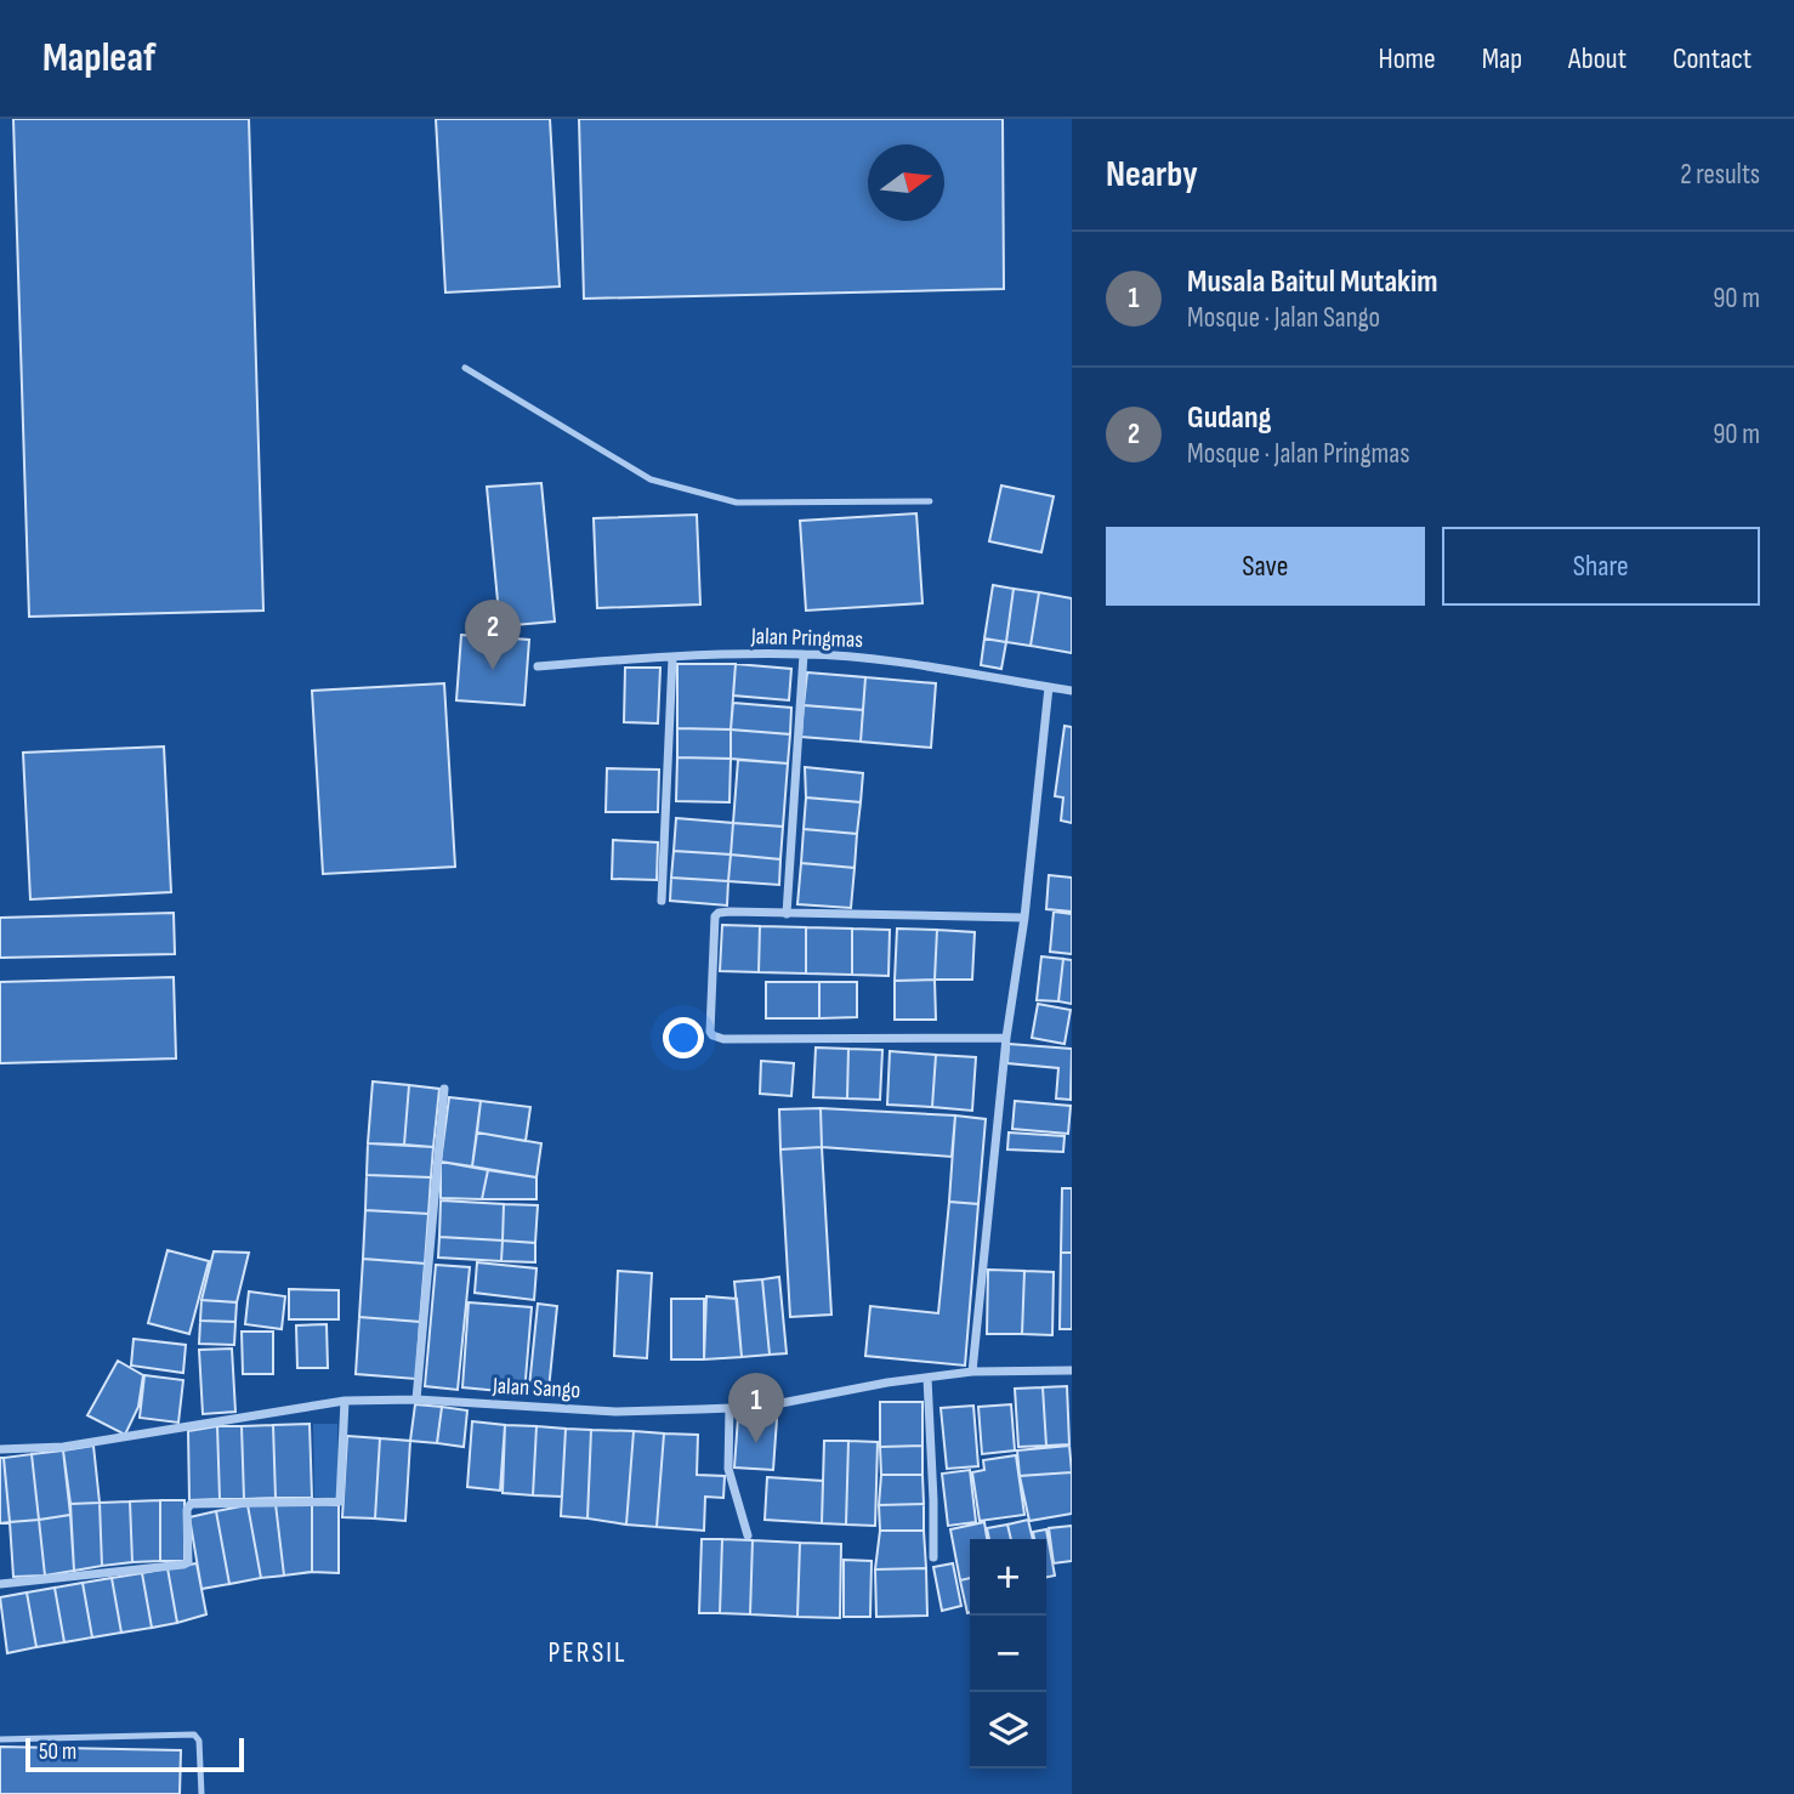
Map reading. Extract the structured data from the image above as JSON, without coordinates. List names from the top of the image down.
{
  "streets": {
    "street": ["Jalan Pringmas", "Jalan Sango"]
  },
  "districts": ["PERSIL"],
  "scale_bar": "50 m",
  "north": "right",
  "page": {
    "header": "Mapleaf",
    "nav": [
      "Home",
      "Map",
      "About",
      "Contact"
    ],
    "heading": ["Nearby", "2 results"],
    "list": [
      {
        "mark": "1",
        "name": "Musala Baitul Mutakim",
        "note": "Mosque · Jalan Sango",
        "value": "90 m"
      },
      {
        "mark": "2",
        "name": "Gudang",
        "note": "Mosque · Jalan Pringmas",
        "value": "90 m"
      }
    ],
    "buttons": ["Save", "Share"],
    "pins": ["2", "1"],
    "map_buttons": ["+", "−"],
    "scale": "50 m"
  }
}
